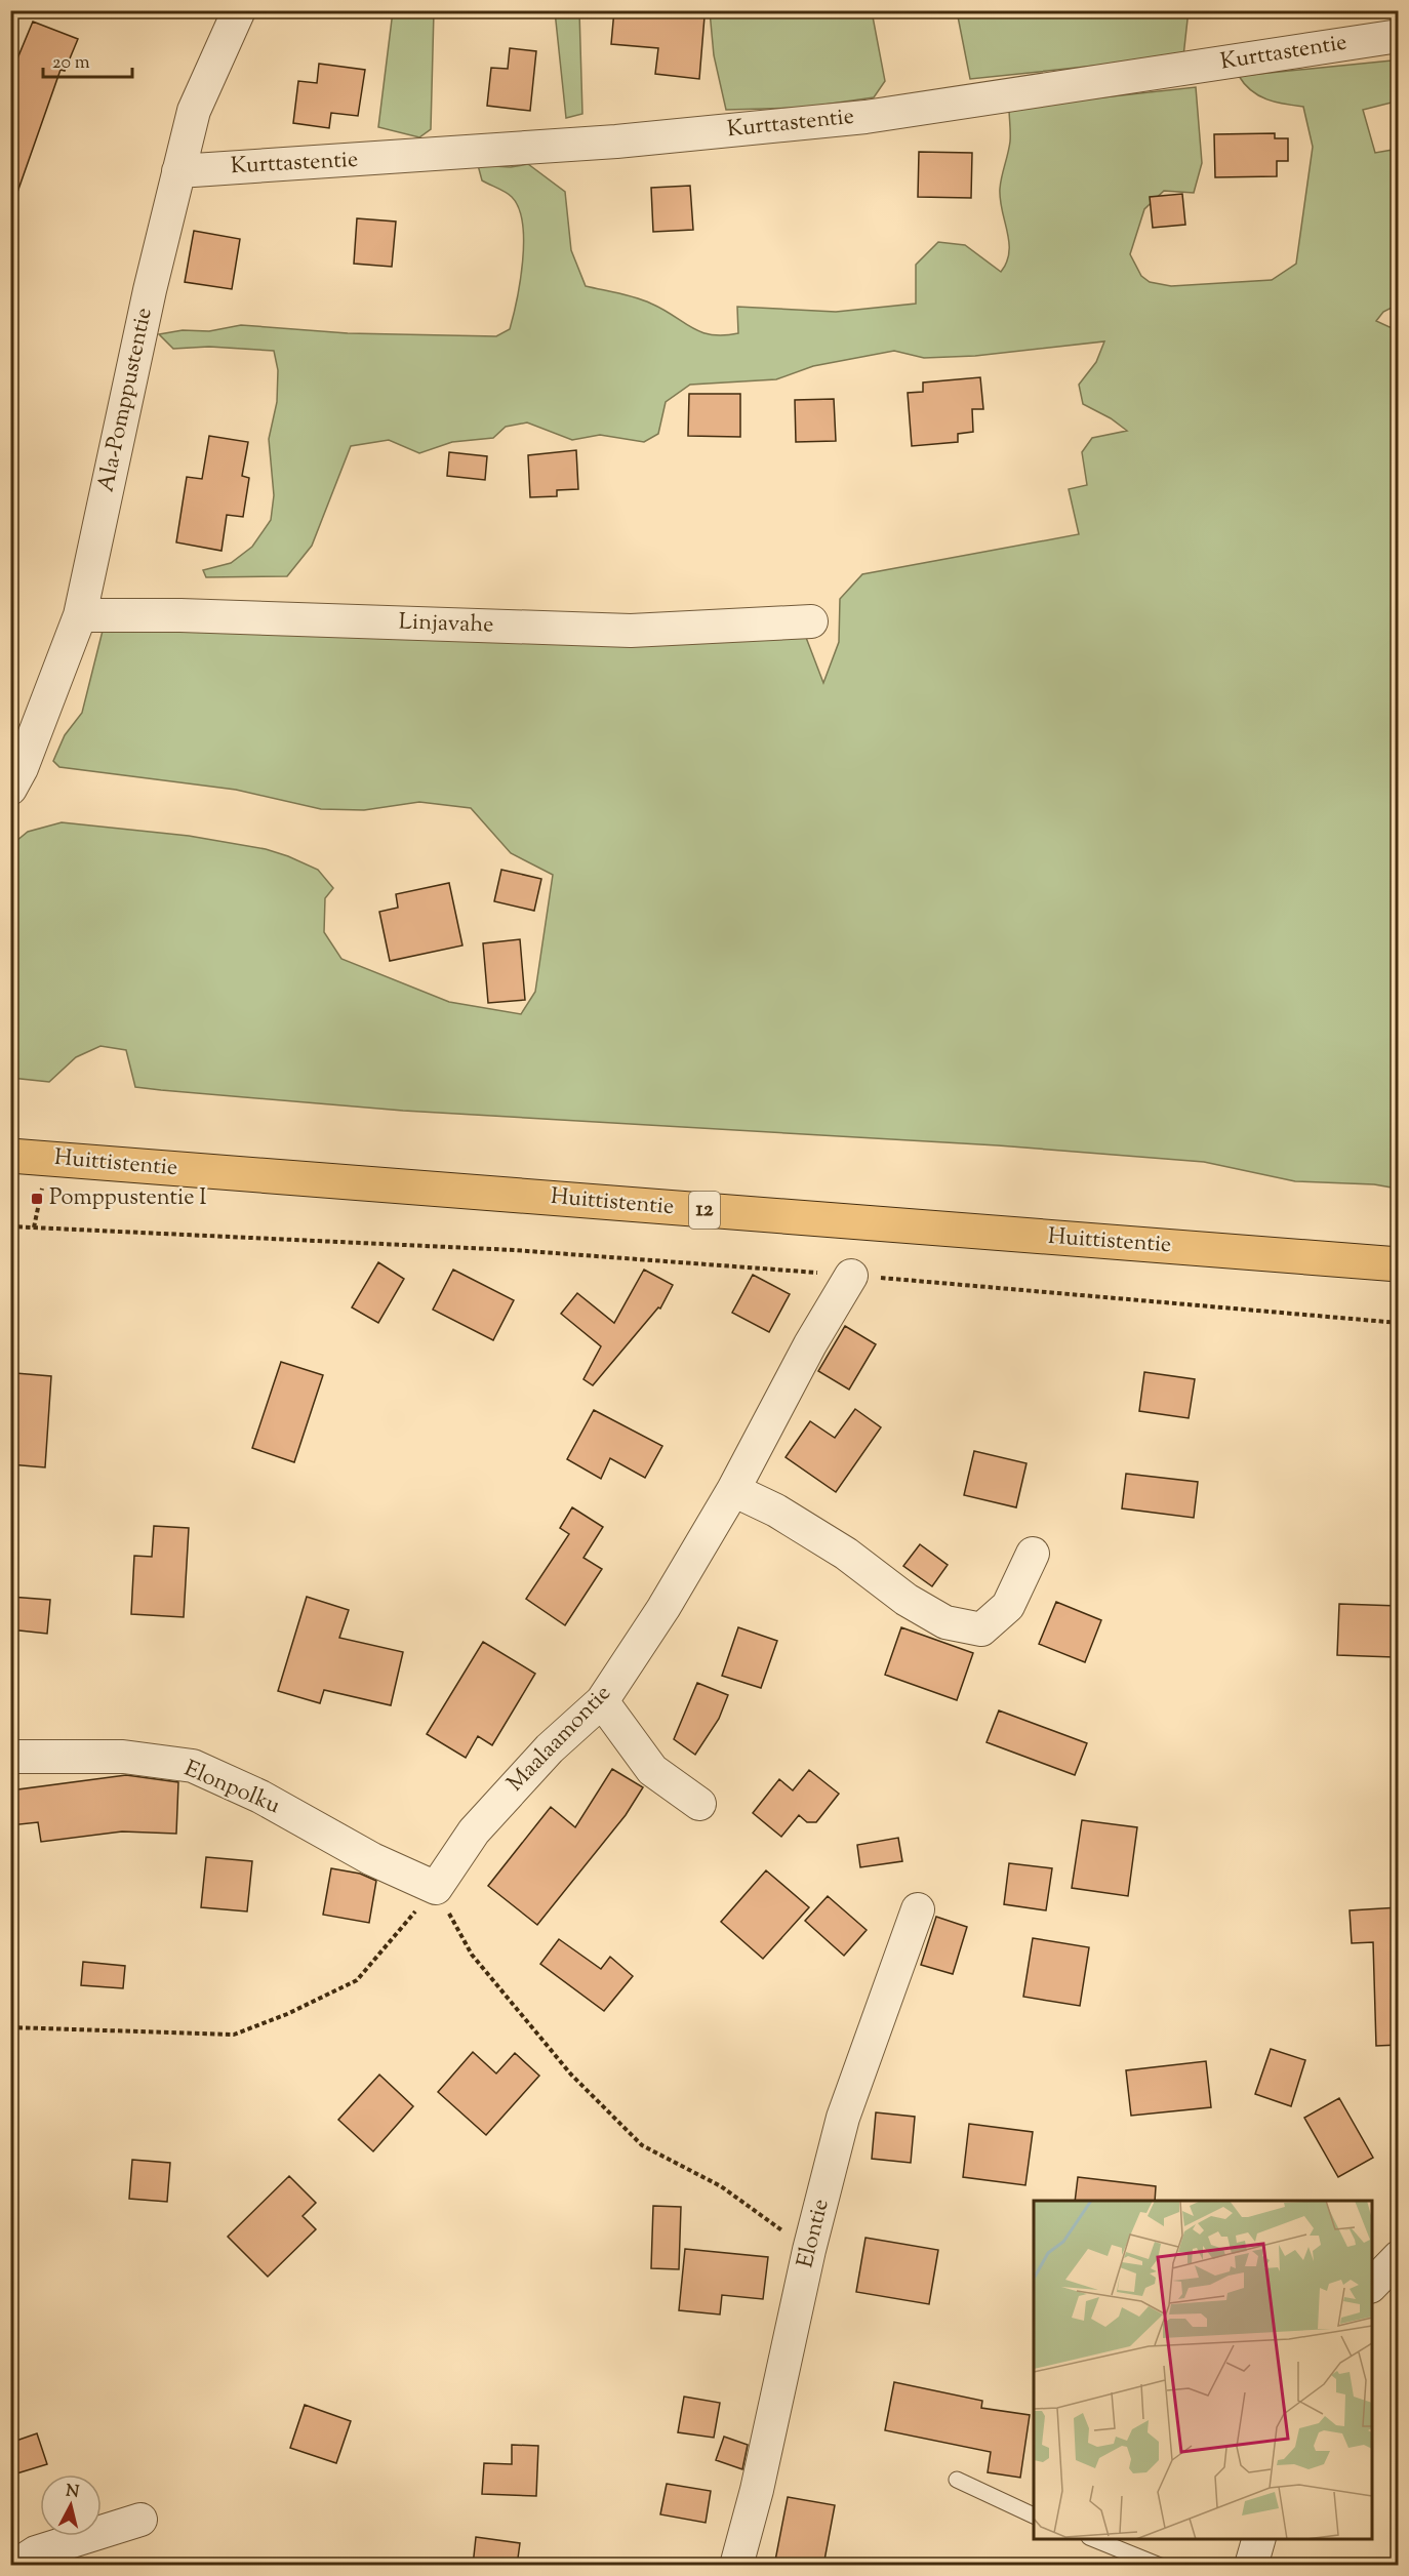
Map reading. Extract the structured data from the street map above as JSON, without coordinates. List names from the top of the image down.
{
  "streets": {
    "highway": ["Huittistentie", "12"],
    "street": [
      "Kurttastentie",
      "Ala-Pomppustentie",
      "Linjavahe",
      "Maalaamontie",
      "Elonpolku",
      "Elontie"
    ]
  },
  "crossings": [
    ["Kurttastentie", "Ala-Pomppustentie"],
    ["Ala-Pomppustentie", "Linjavahe"],
    ["Maalaamontie", "Elonpolku"]
  ],
  "places": {
    "transit": ["Pomppustentie I"]
  },
  "scale_bar": "20 m",
  "north": "top"
}
